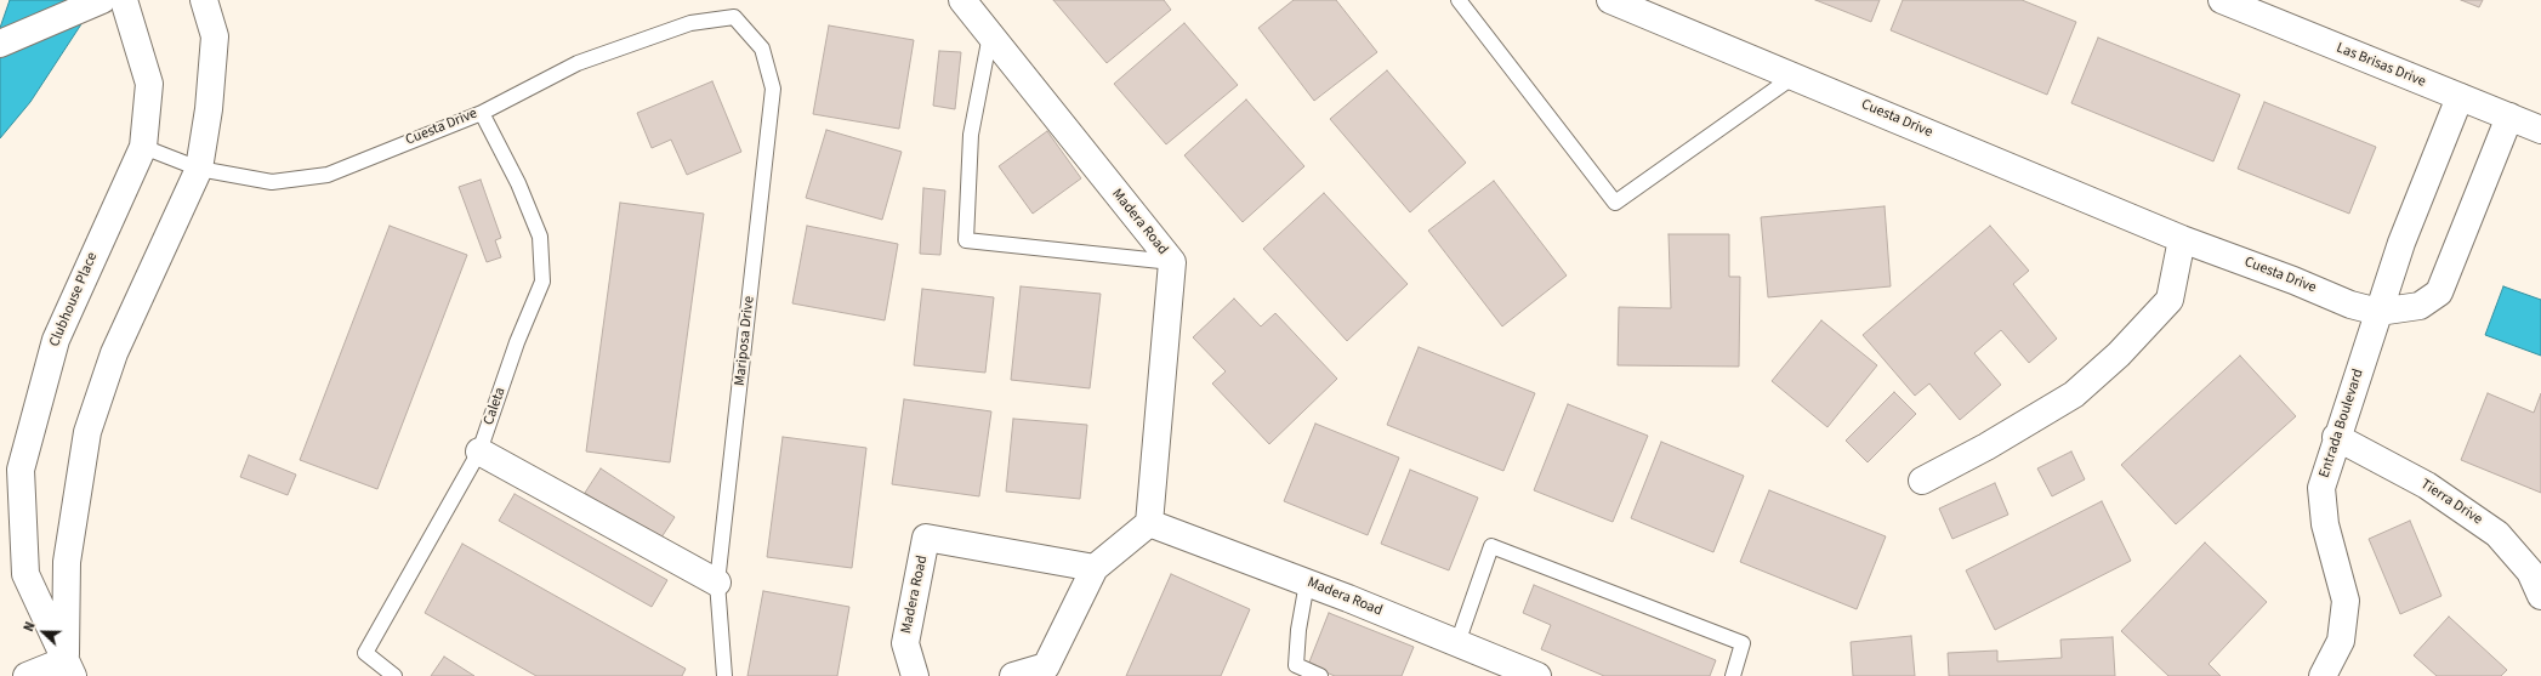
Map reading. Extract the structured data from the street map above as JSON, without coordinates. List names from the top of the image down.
{
  "streets": {
    "street": [
      "Las Brisas Drive",
      "Cuesta Drive",
      "Madera Road",
      "Clubhouse Place",
      "Entrada Boulevard",
      "Tierra Drive"
    ],
    "lane": ["Mariposa Drive", "Caleta"]
  },
  "crossings": [
    ["Las Brisas Drive", "Entrada Boulevard"],
    ["Cuesta Drive", "Clubhouse Place"],
    ["Cuesta Drive", "Mariposa Drive"],
    ["Cuesta Drive", "Caleta"],
    ["Cuesta Drive", "Entrada Boulevard"],
    ["Entrada Boulevard", "Tierra Drive"]
  ],
  "north": "left"
}
